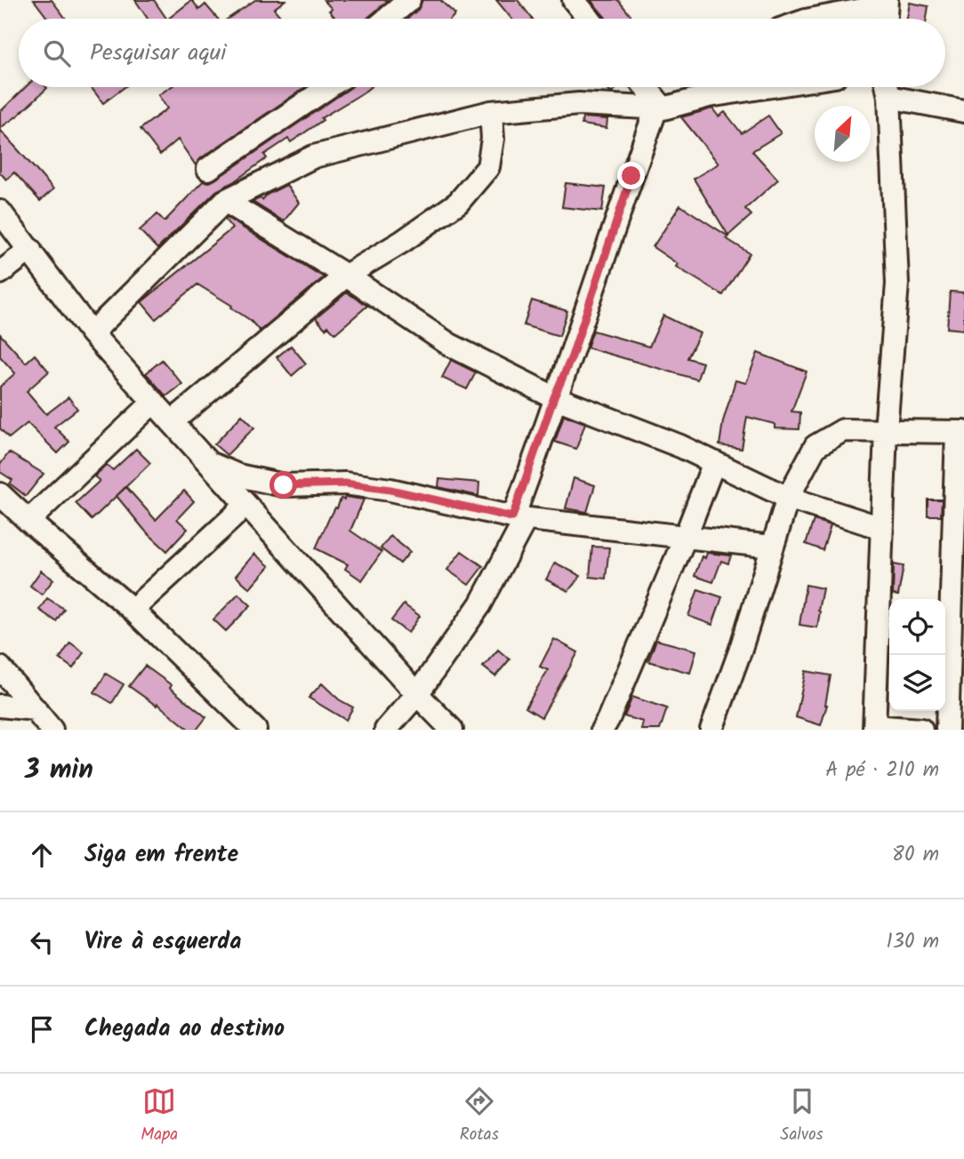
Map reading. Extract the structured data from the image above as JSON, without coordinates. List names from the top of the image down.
{
  "north": "top right",
  "page": {
    "search": "Pesquisar aqui",
    "heading": ["3 min", "A pé · 210 m"],
    "list": [
      ["Siga em frente", "80 m"],
      ["Vire à esquerda", "130 m"],
      "Chegada ao destino"
    ],
    "nav": ["Mapa", "Rotas", "Salvos"]
  }
}
